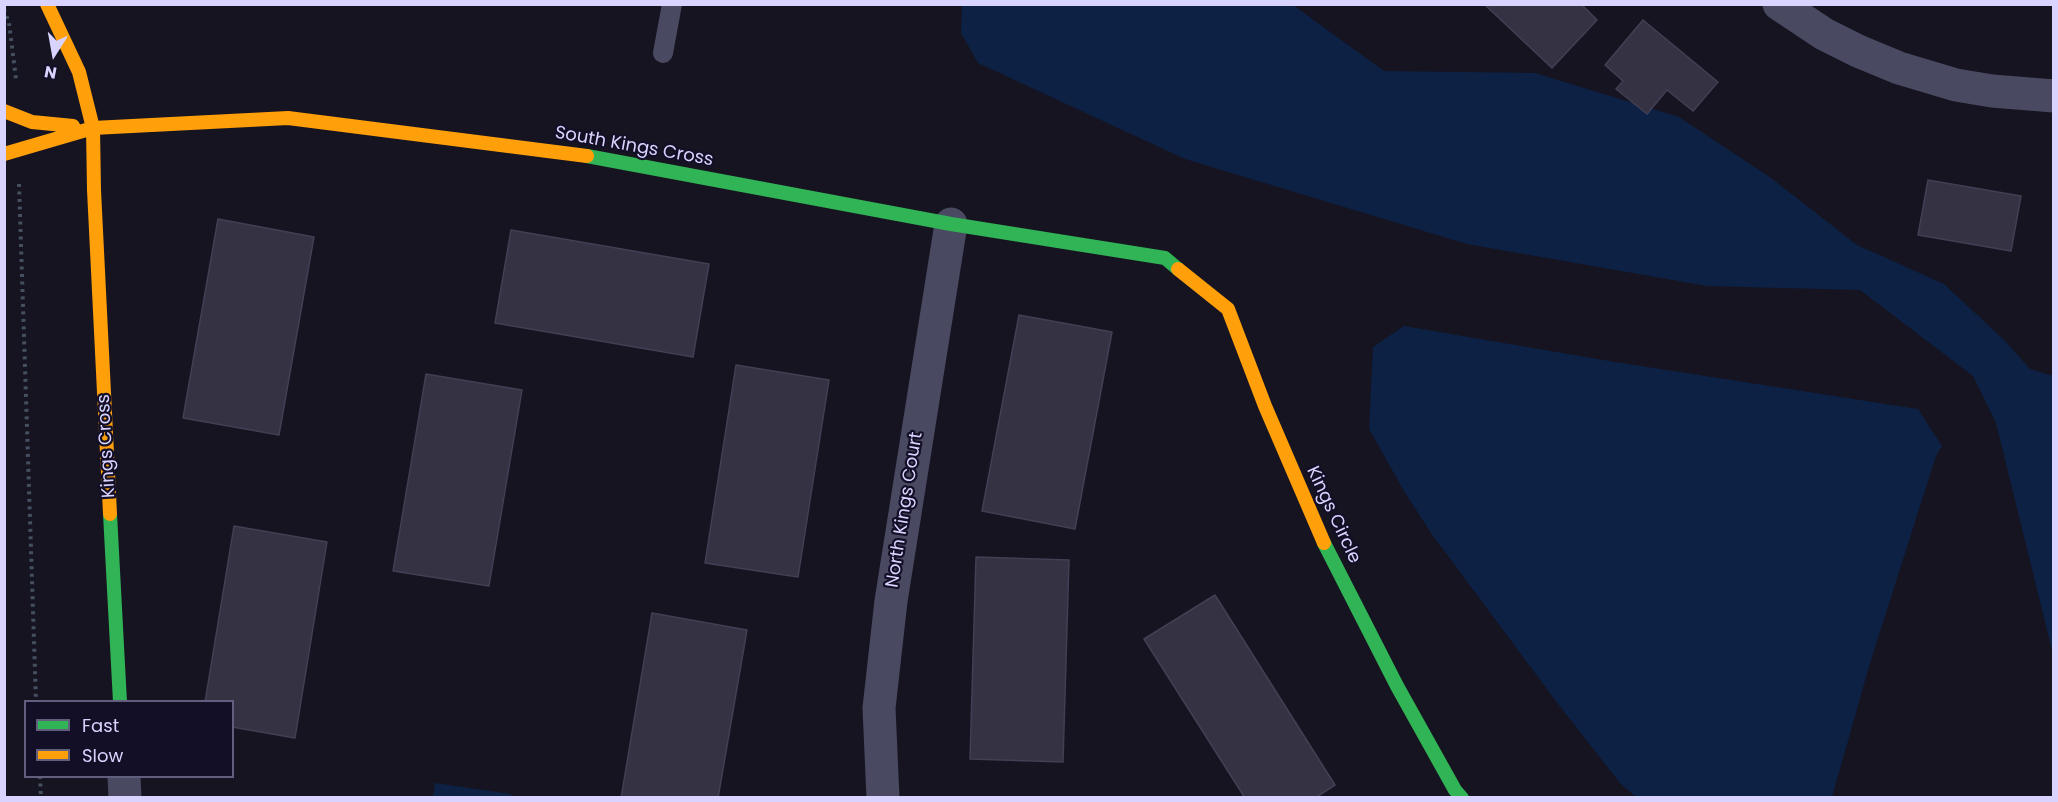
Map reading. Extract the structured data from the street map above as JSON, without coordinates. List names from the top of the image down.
{
  "streets": {
    "street": [
      "South Kings Cross",
      "Kings Cross",
      "North Kings Court",
      "Kings Circle"
    ]
  },
  "crossings": [
    ["South Kings Cross", "Kings Cross"],
    ["South Kings Cross", "North Kings Court"],
    ["South Kings Cross", "Kings Circle"]
  ],
  "legend": ["Fast", "Slow"],
  "north": "bottom"
}
